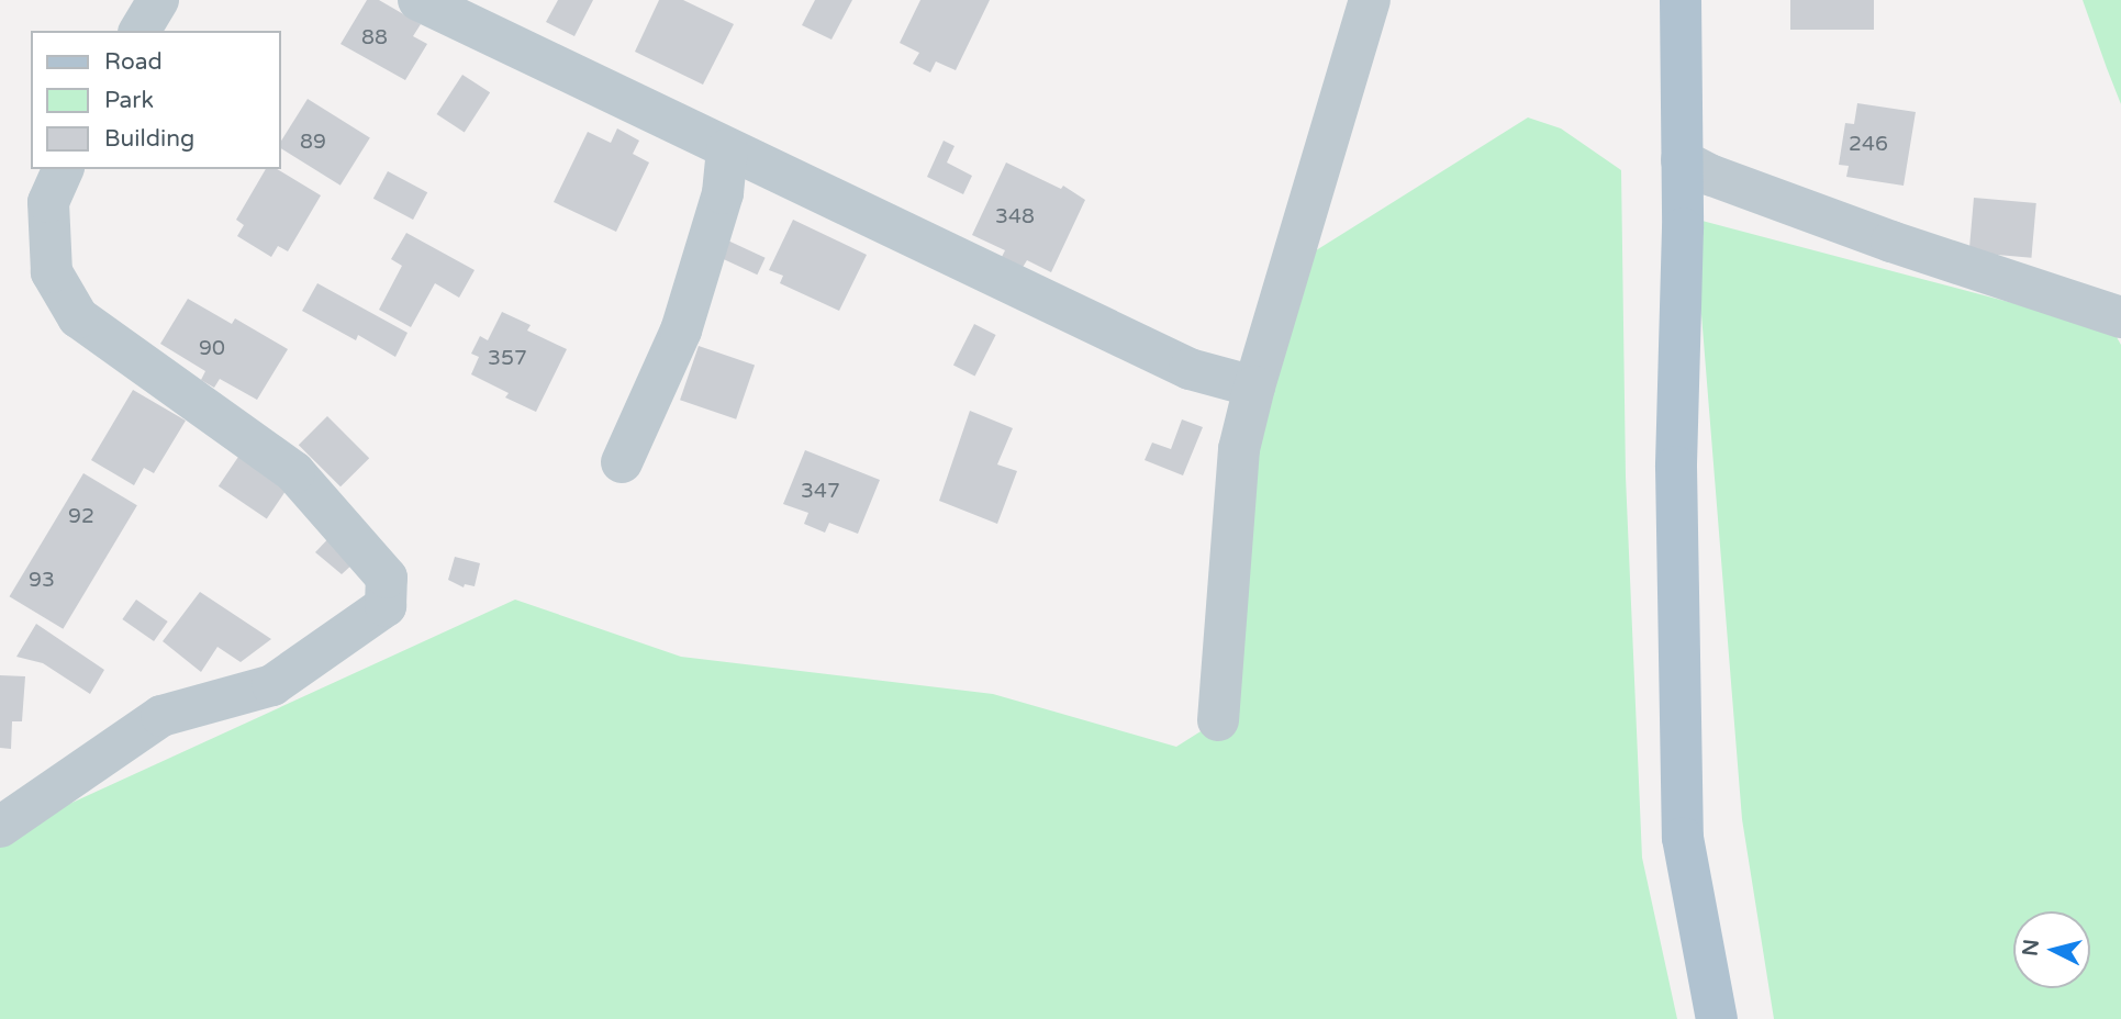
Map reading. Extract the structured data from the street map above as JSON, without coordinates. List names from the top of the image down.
{
  "house_numbers": [
    "88",
    "89",
    "246",
    "348",
    "90",
    "357",
    "347",
    "92",
    "93"
  ],
  "legend": ["Road", "Park", "Building"],
  "north": "left"
}
